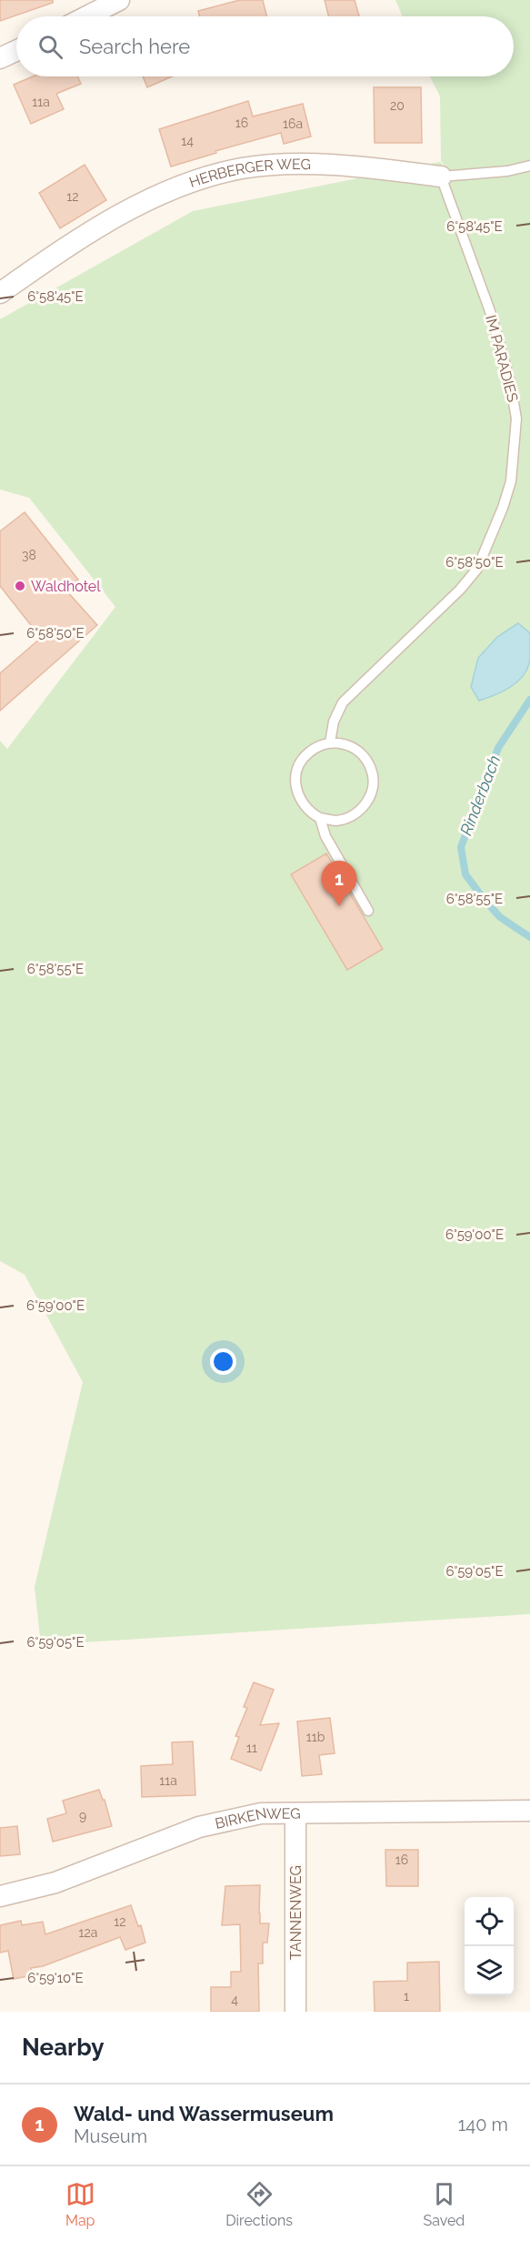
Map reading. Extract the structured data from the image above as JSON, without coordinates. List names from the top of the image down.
{
  "streets": {
    "street": ["HERBERGER WEG", "BIRKENWEG", "TANNENWEG"],
    "lane": ["IM PARADIES"]
  },
  "crossings": [
    ["HERBERGER WEG", "IM PARADIES"],
    ["BIRKENWEG", "TANNENWEG"]
  ],
  "water": ["Rinderbach"],
  "places": ["Waldhotel"],
  "house_numbers": [
    "11a",
    "20",
    "16",
    "16a",
    "14",
    "12",
    "38",
    "11b",
    "11",
    "11a",
    "9",
    "16",
    "12",
    "12a",
    "1",
    "4"
  ],
  "page": {
    "search": "Search here",
    "pins": "1",
    "heading": "Nearby",
    "list": [
      {
        "mark": "1",
        "name": "Wald- und Wassermuseum",
        "note": "Museum",
        "value": "140 m"
      }
    ],
    "nav": ["Map", "Directions", "Saved"]
  },
  "coordinates": [
    "6°58'45\"E",
    "6°58'50\"E",
    "6°58'55\"E",
    "6°59'00\"E",
    "6°59'05\"E",
    "6°59'10\"E"
  ]
}
